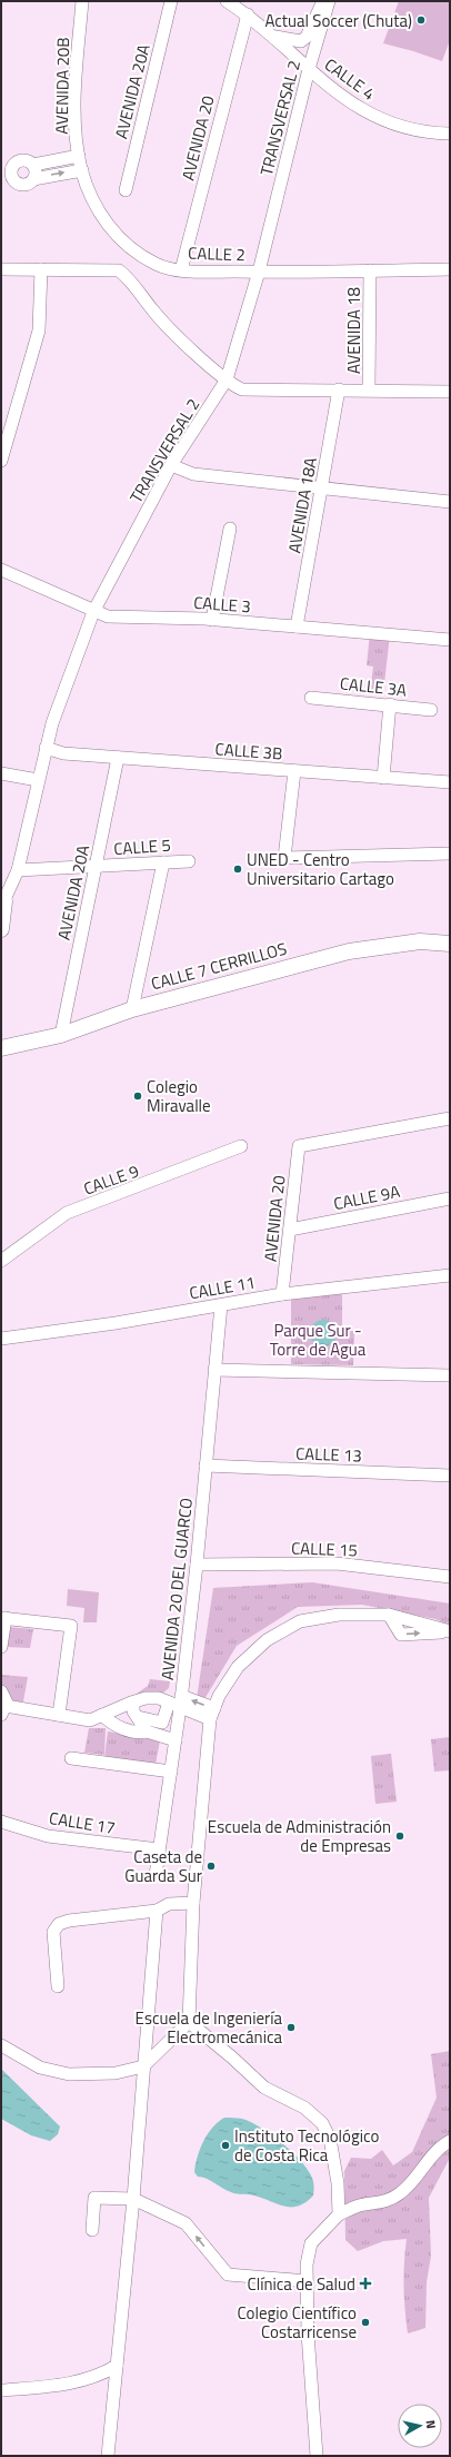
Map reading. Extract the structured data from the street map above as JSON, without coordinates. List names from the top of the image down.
{
  "streets": {
    "main road": ["CALLE 7 CERRILLOS"],
    "street": [
      "CALLE 4",
      "AVENIDA 20B",
      "AVENIDA 20A",
      "TRANSVERSAL 2",
      "AVENIDA 20",
      "CALLE 2",
      "AVENIDA 18",
      "AVENIDA 18A",
      "CALLE 3",
      "CALLE 3A",
      "CALLE 3B",
      "CALLE 5",
      "CALLE 9",
      "CALLE 9A",
      "CALLE 11",
      "CALLE 13",
      "CALLE 15",
      "AVENIDA 20 DEL GUARCO",
      "CALLE 17"
    ]
  },
  "crossings": [
    ["CALLE 4", "TRANSVERSAL 2"],
    ["CALLE 4", "AVENIDA 20"],
    ["AVENIDA 20B", "CALLE 2"],
    ["AVENIDA 20A", "CALLE 3B"],
    ["AVENIDA 20A", "CALLE 5"],
    ["AVENIDA 20A", "CALLE 7 CERRILLOS"],
    ["TRANSVERSAL 2", "CALLE 2"],
    ["TRANSVERSAL 2", "CALLE 3"],
    ["TRANSVERSAL 2", "CALLE 3B"],
    ["TRANSVERSAL 2", "CALLE 5"],
    ["AVENIDA 20", "CALLE 2"],
    ["AVENIDA 20", "CALLE 9A"],
    ["AVENIDA 20", "CALLE 11"],
    ["CALLE 2", "AVENIDA 18"],
    ["AVENIDA 18A", "CALLE 3"],
    ["CALLE 11", "AVENIDA 20 DEL GUARCO"],
    ["CALLE 13", "AVENIDA 20 DEL GUARCO"],
    ["CALLE 15", "AVENIDA 20 DEL GUARCO"],
    ["AVENIDA 20 DEL GUARCO", "CALLE 17"]
  ],
  "parks": ["Parque Sur - Torre de Agua"],
  "places": {
    "other": [
      "Actual Soccer (Chuta)",
      "UNED - Centro Universitario Cartago",
      "Colegio Miravalle",
      "Escuela de Administración de Empresas",
      "Caseta de Guarda Sur",
      "Escuela de Ingeniería Electromecánica",
      "Instituto Tecnológico de Costa Rica",
      "Colegio Científico Costarricense"
    ],
    "health": ["Clínica de Salud"]
  },
  "north": "right"
}
